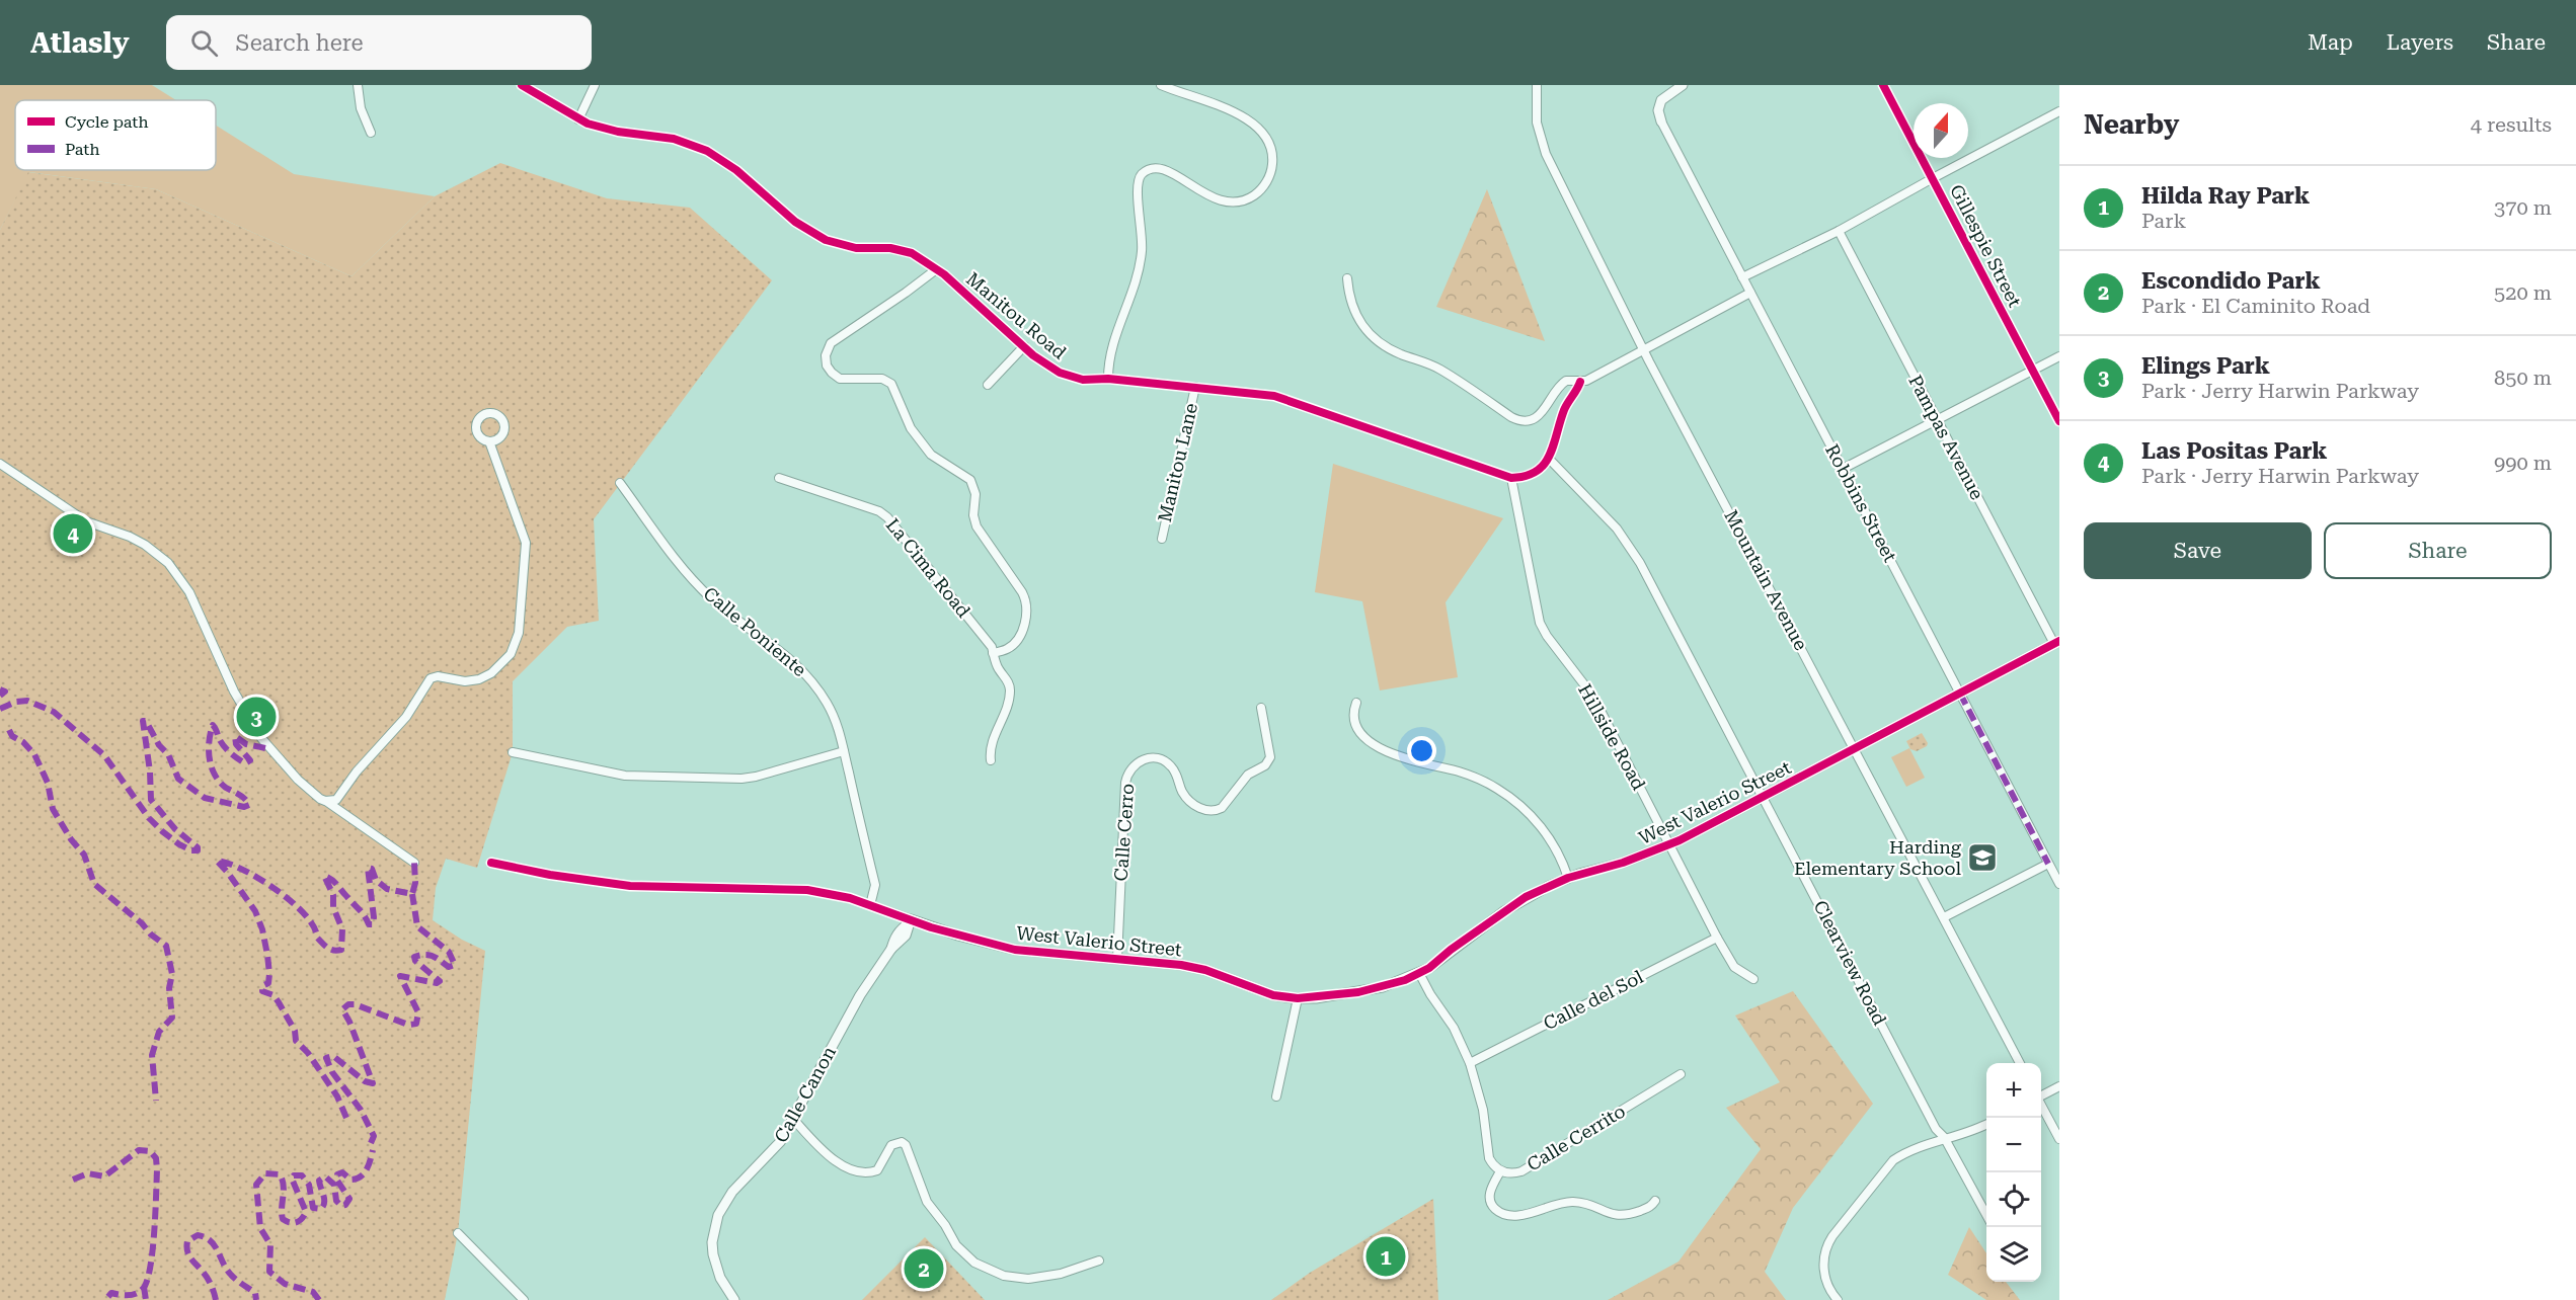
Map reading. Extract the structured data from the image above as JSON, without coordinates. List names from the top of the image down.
{
  "streets": {
    "street": [
      "Gillespie Street",
      "Manitou Road",
      "Pampas Avenue",
      "Manitou Lane",
      "Robbins Street",
      "La Cima Road",
      "Mountain Avenue",
      "Calle Poniente",
      "Hillside Road",
      "West Valerio Street",
      "Calle Cerro",
      "Clearview Road",
      "Calle del Sol",
      "Calle Canon",
      "Calle Cerrito"
    ]
  },
  "crossings": [
    ["Manitou Road", "Manitou Lane"],
    ["Manitou Road", "Hillside Road"],
    ["Pampas Avenue", "West Valerio Street"],
    ["Robbins Street", "West Valerio Street"],
    ["Mountain Avenue", "West Valerio Street"],
    ["Calle Poniente", "West Valerio Street"],
    ["Hillside Road", "West Valerio Street"],
    ["Hillside Road", "Calle del Sol"],
    ["West Valerio Street", "Calle Cerro"],
    ["West Valerio Street", "Clearview Road"],
    ["West Valerio Street", "Calle Canon"],
    ["West Valerio Street", "Calle Cerrito"],
    ["Calle del Sol", "Calle Cerrito"]
  ],
  "places": {
    "school or university": ["Harding Elementary School"]
  },
  "legend": ["Cycle path", "Path"],
  "north": "top",
  "page": {
    "header": "Atlasly",
    "search": "Search here",
    "nav": ["Map", "Layers", "Share"],
    "heading": ["Nearby", "4 results"],
    "list": [
      {
        "mark": "1",
        "name": "Hilda Ray Park",
        "note": "Park",
        "value": "370 m"
      },
      {
        "mark": "2",
        "name": "Escondido Park",
        "note": "Park · El Caminito Road",
        "value": "520 m"
      },
      {
        "mark": "3",
        "name": "Elings Park",
        "note": "Park · Jerry Harwin Parkway",
        "value": "850 m"
      },
      {
        "mark": "4",
        "name": "Las Positas Park",
        "note": "Park · Jerry Harwin Parkway",
        "value": "990 m"
      }
    ],
    "buttons": ["Save", "Share"],
    "pins": [
      "4",
      "3",
      "1",
      "2"
    ],
    "map_buttons": ["+", "−"]
  }
}
